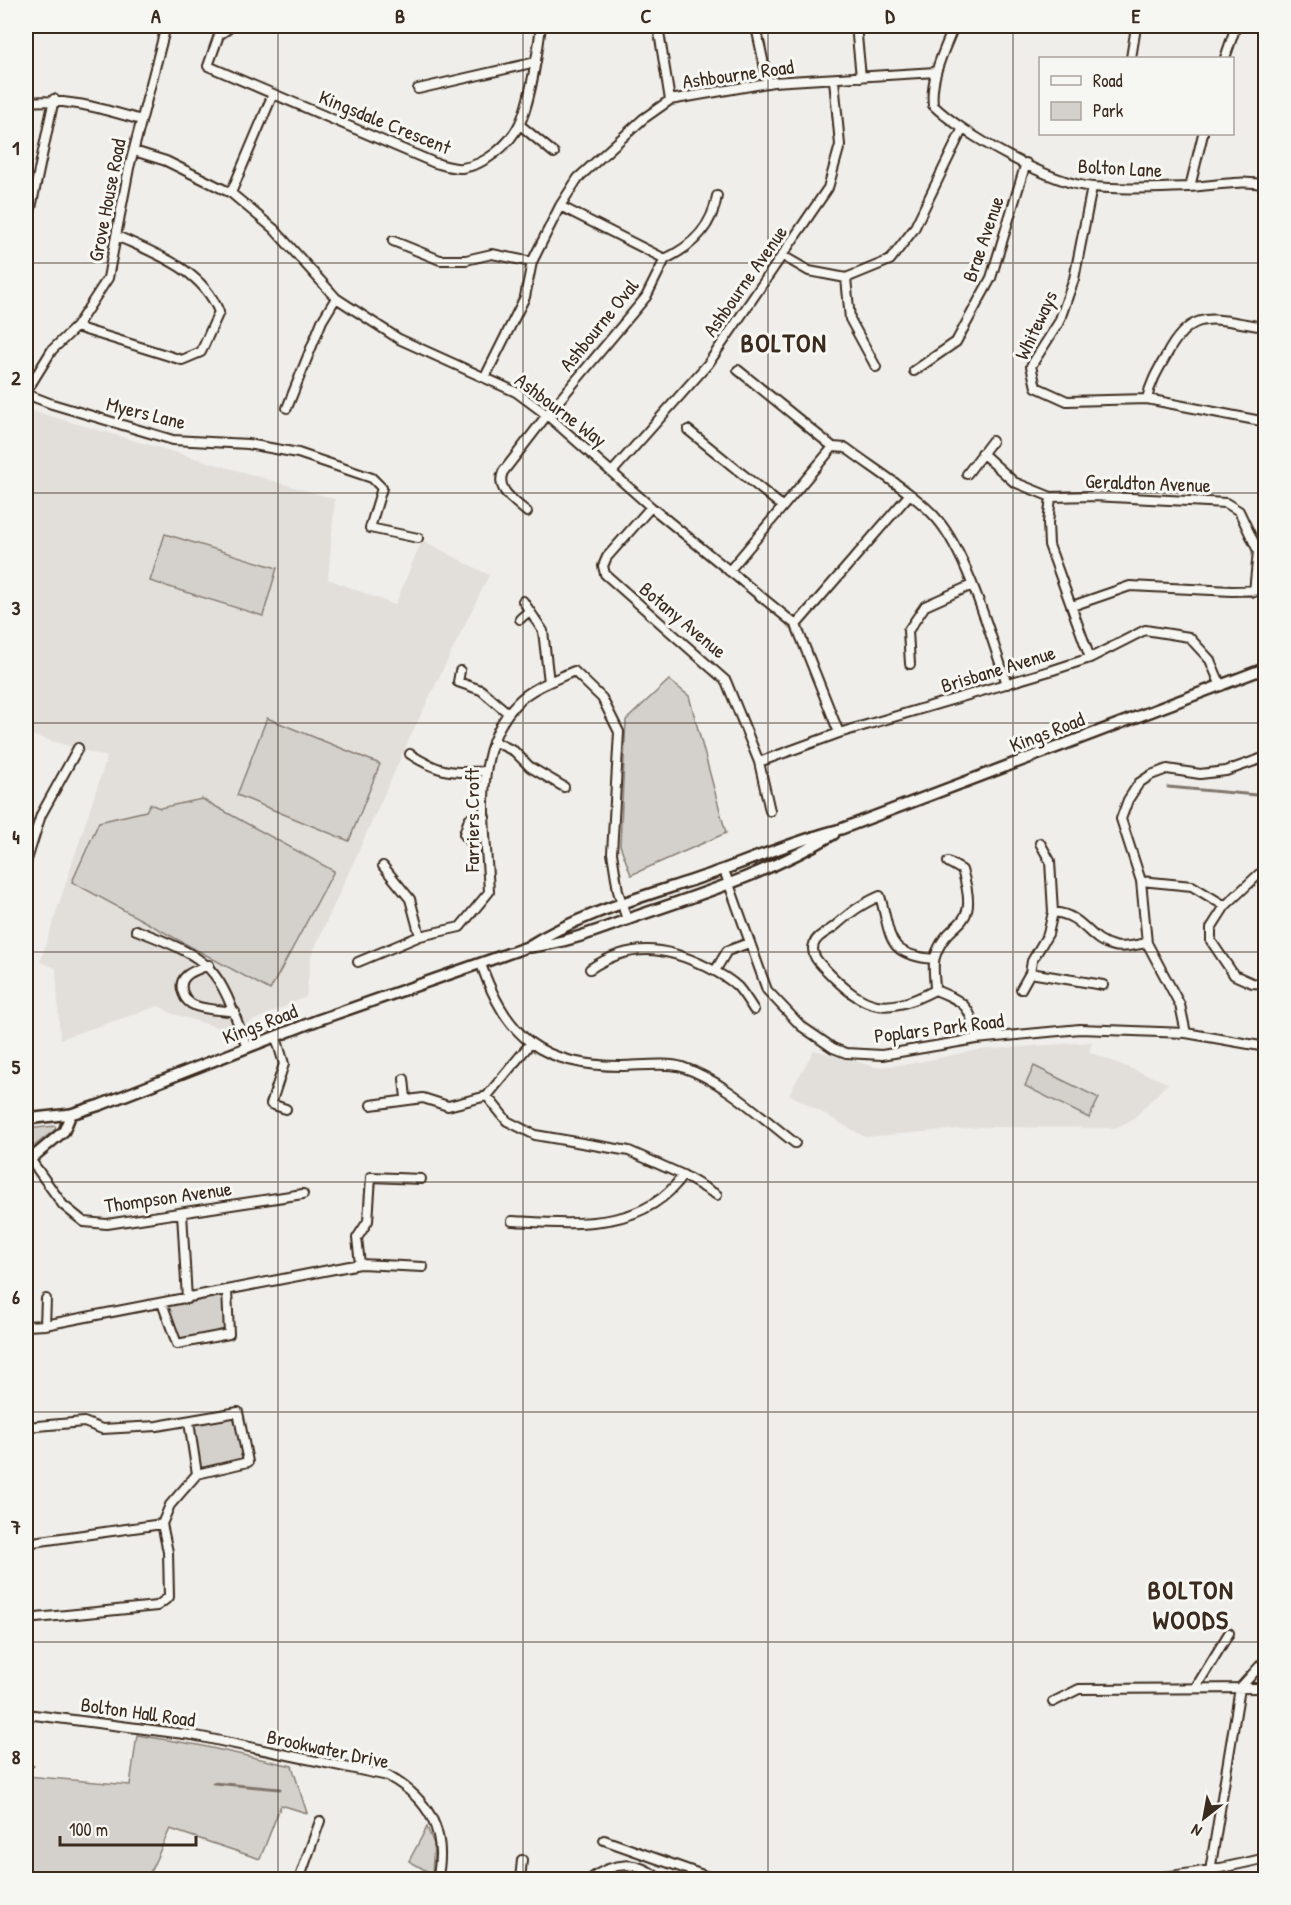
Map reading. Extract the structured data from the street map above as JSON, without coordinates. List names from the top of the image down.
{
  "streets": {
    "street": [
      "Ashbourne Road",
      "Kingsdale Crescent",
      "Bolton Lane",
      "Grove House Road",
      "Brae Avenue",
      "Ashbourne Avenue",
      "Ashbourne Oval",
      "Whiteways",
      "Ashbourne Way",
      "Myers Lane",
      "Geraldton Avenue",
      "Botany Avenue",
      "Brisbane Avenue",
      "Kings Road",
      "Farriers Croft",
      "Poplars Park Road",
      "Thompson Avenue",
      "Bolton Hall Road",
      "Brookwater Drive"
    ]
  },
  "crossings": [
    ["Ashbourne Road", "Bolton Lane"],
    ["Ashbourne Road", "Ashbourne Avenue"],
    ["Ashbourne Road", "Ashbourne Way"],
    ["Bolton Lane", "Brae Avenue"],
    ["Bolton Lane", "Whiteways"],
    ["Grove House Road", "Ashbourne Way"],
    ["Grove House Road", "Myers Lane"],
    ["Ashbourne Avenue", "Ashbourne Way"],
    ["Ashbourne Oval", "Ashbourne Way"],
    ["Ashbourne Way", "Botany Avenue"],
    ["Ashbourne Way", "Brisbane Avenue"],
    ["Botany Avenue", "Brisbane Avenue"],
    ["Brisbane Avenue", "Kings Road"],
    ["Kings Road", "Farriers Croft"],
    ["Kings Road", "Poplars Park Road"],
    ["Bolton Hall Road", "Brookwater Drive"]
  ],
  "districts": ["BOLTON", "BOLTON WOODS"],
  "legend": ["Road", "Park"],
  "scale_bar": "100 m",
  "north": "bottom left",
  "grid": {
    "columns": [
      "A",
      "B",
      "C",
      "D",
      "E"
    ],
    "rows": [
      "1",
      "2",
      "3",
      "4",
      "5",
      "6",
      "7",
      "8"
    ]
  }
}
